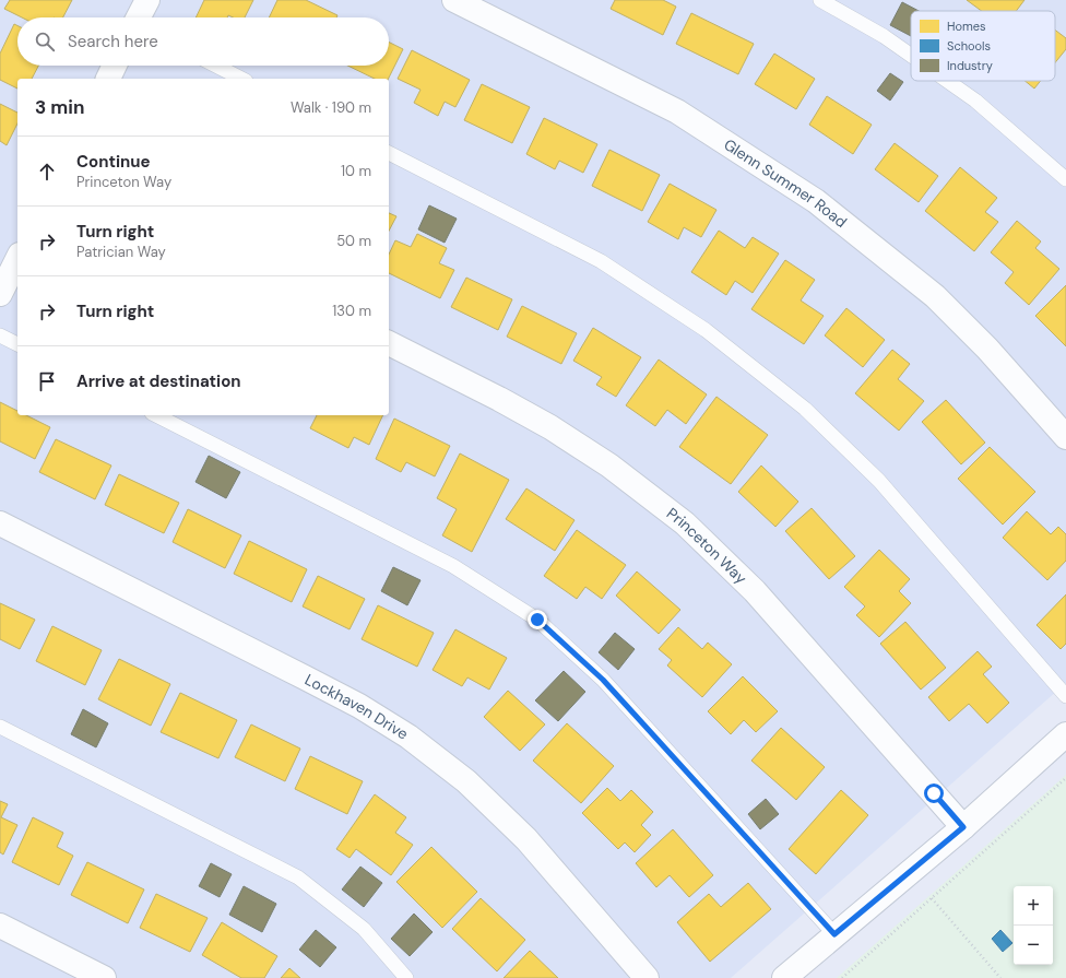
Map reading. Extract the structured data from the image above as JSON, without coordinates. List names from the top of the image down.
{
  "streets": {
    "street": ["Glenn Summer Road", "Princeton Way", "Lockhaven Drive"]
  },
  "legend": ["Homes", "Schools", "Industry"],
  "page": {
    "search": "Search here",
    "heading": ["3 min", "Walk · 190 m"],
    "list": [
      ["Continue", "Princeton Way", "10 m"],
      ["Turn right", "Patrician Way", "50 m"],
      ["Turn right", "130 m"],
      "Arrive at destination"
    ],
    "map_buttons": ["+", "−"]
  }
}
